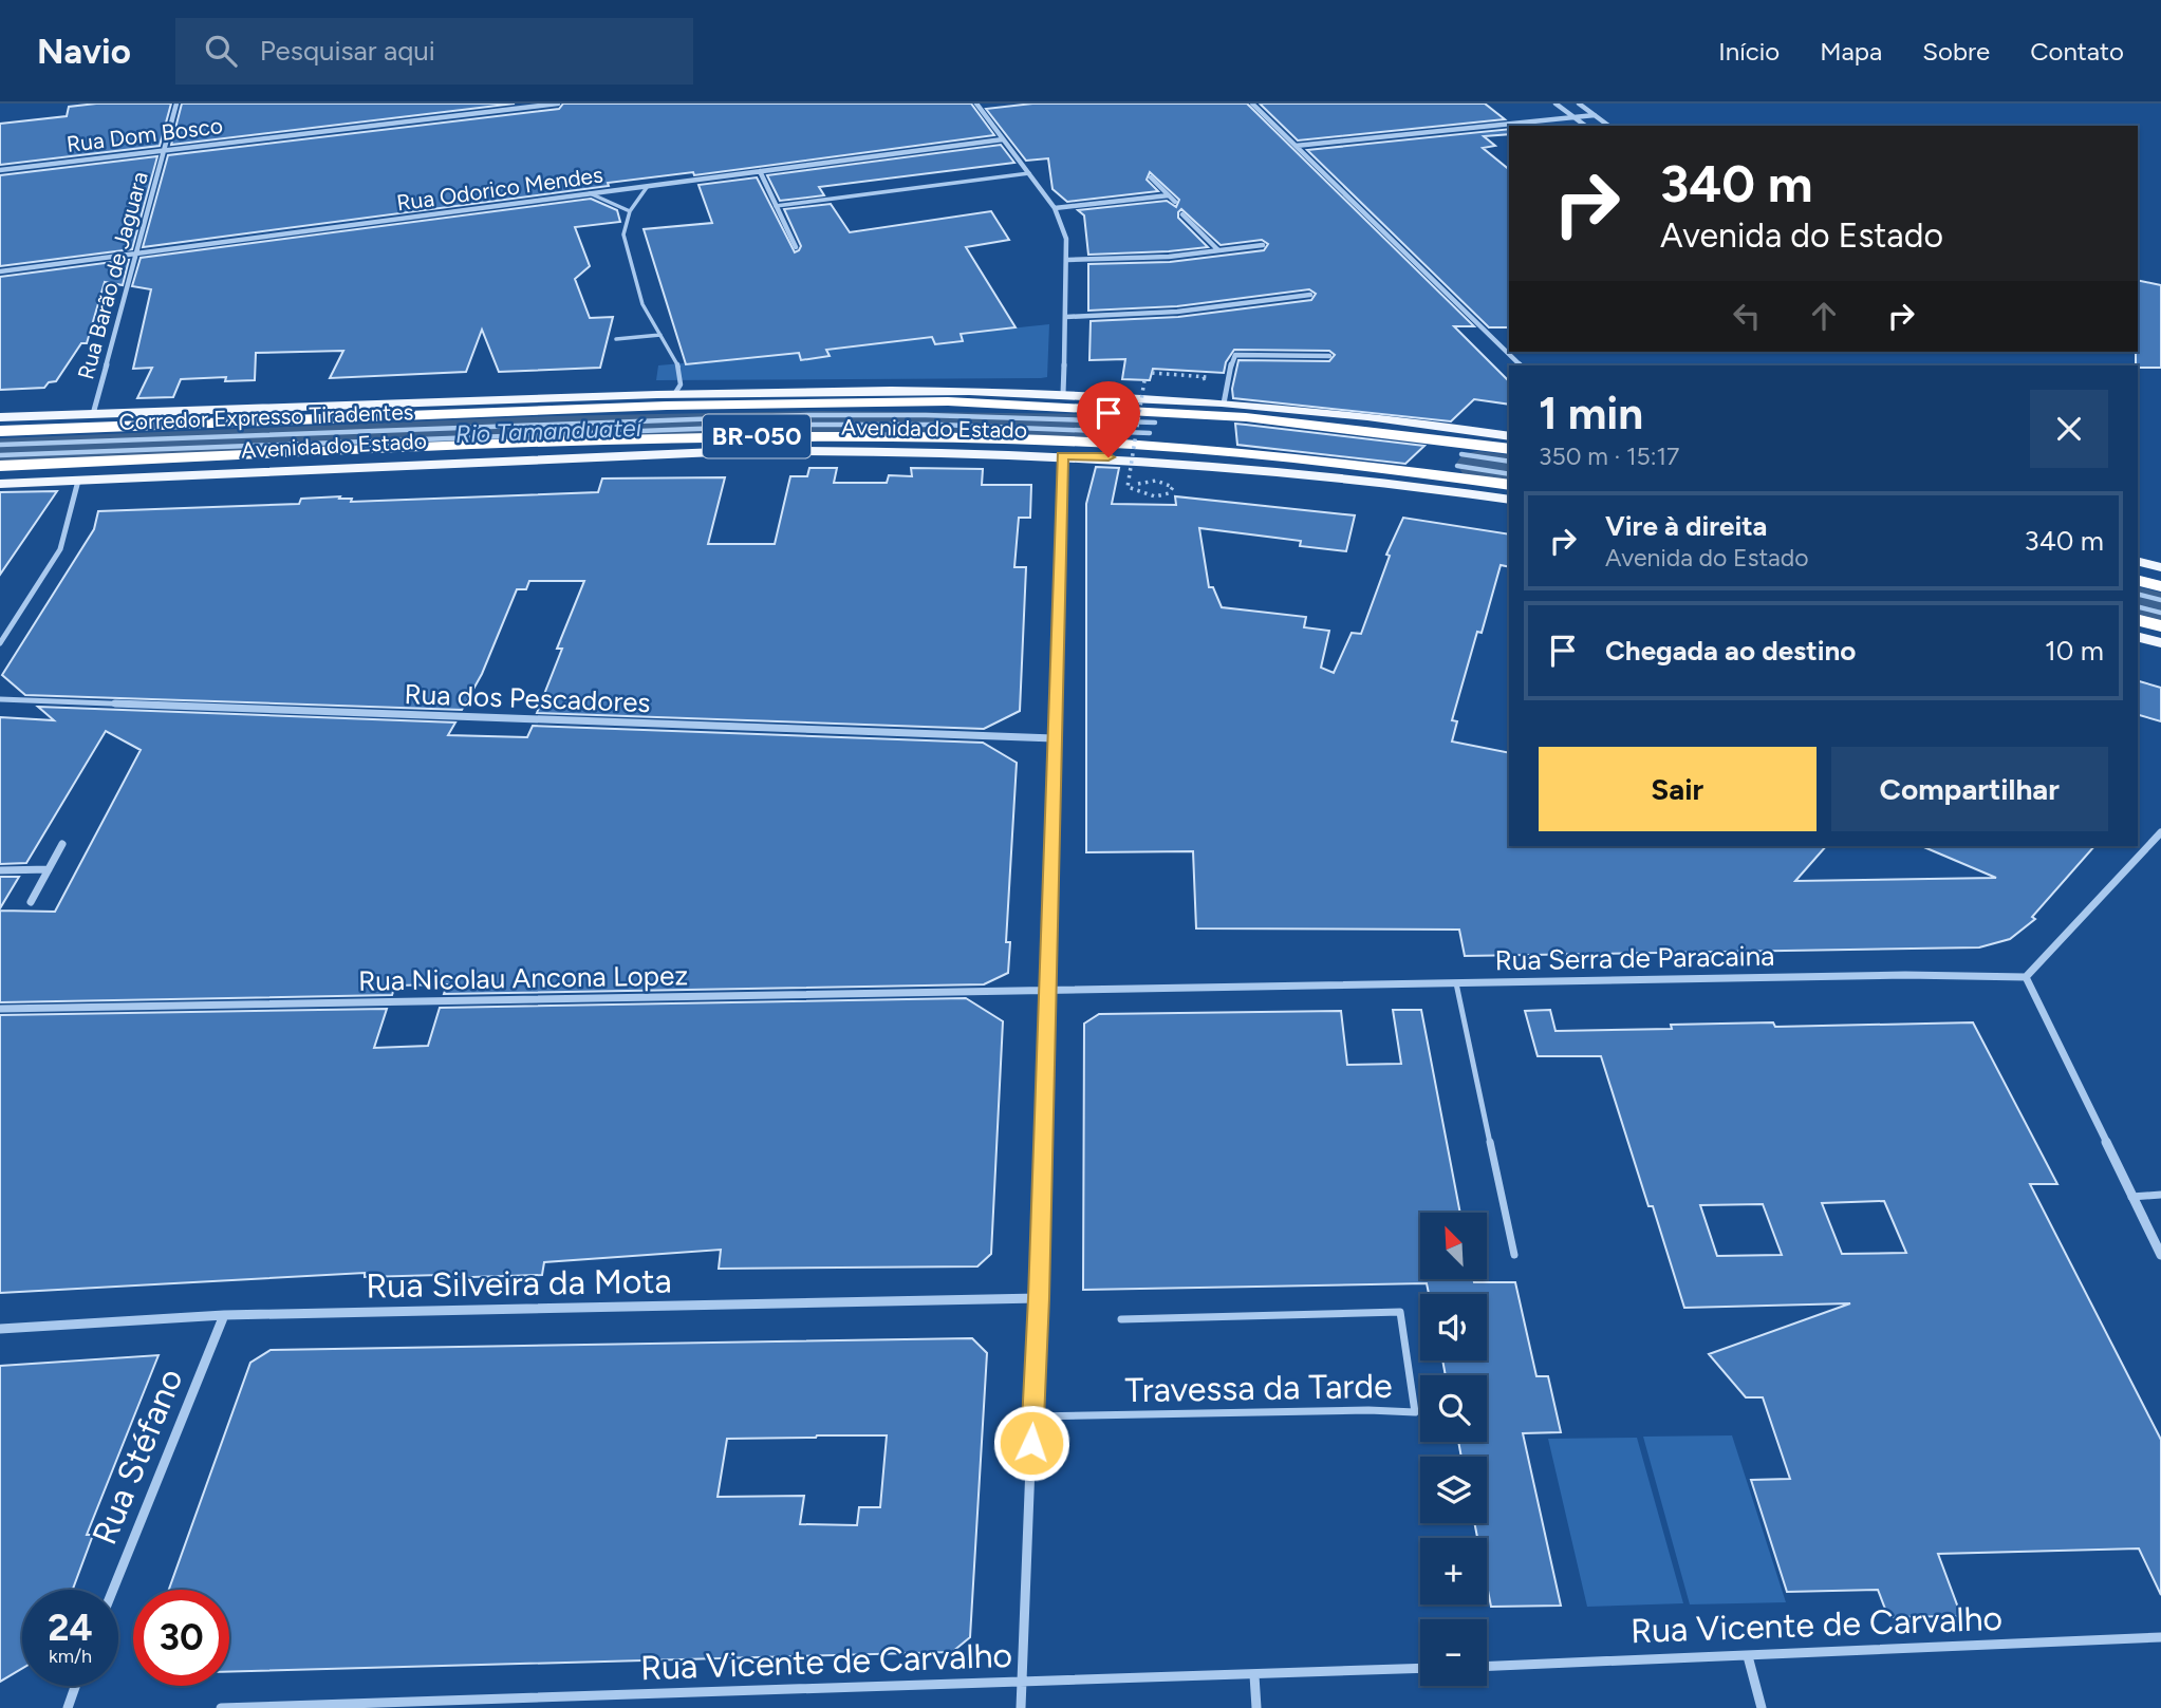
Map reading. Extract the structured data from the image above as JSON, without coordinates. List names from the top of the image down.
{
  "streets": {
    "highway": ["Avenida do Estado", "BR-050"],
    "street": [
      "Rua Dom Bosco",
      "Rua Odorico Mendes",
      "Rua Barão de Jaguara",
      "Rua dos Pescadores",
      "Rua Serra de Paracaina",
      "Rua Nicolau Ancona Lopez",
      "Rua Silveira da Mota",
      "Rua Stéfano",
      "Rua Vicente de Carvalho"
    ],
    "lane": ["Corredor Expresso Tiradentes", "Travessa da Tarde"]
  },
  "crossings": [
    ["Rua Dom Bosco", "Rua Barão de Jaguara"],
    ["Rua Odorico Mendes", "Rua Barão de Jaguara"],
    ["Rua Barão de Jaguara", "Avenida do Estado"],
    ["Rua Serra de Paracaina", "Rua Nicolau Ancona Lopez"],
    ["Rua Silveira da Mota", "Rua Stéfano"]
  ],
  "water": ["Rio Tamanduateí"],
  "north": "top left",
  "page": {
    "header": "Navio",
    "search": "Pesquisar aqui",
    "nav": [
      "Início",
      "Mapa",
      "Sobre",
      "Contato"
    ],
    "turn": ["340 m", "Avenida do Estado"],
    "heading": ["1 min", "350 m · 15:17"],
    "list": [
      {
        "name": "Vire à direita",
        "note": "Avenida do Estado",
        "value": "340 m"
      },
      {
        "name": "Chegada ao destino",
        "value": "10 m"
      }
    ],
    "buttons": ["Sair", "Compartilhar"],
    "map_buttons": ["+", "−"],
    "speed": "24 km/h",
    "limit": "30"
  }
}
